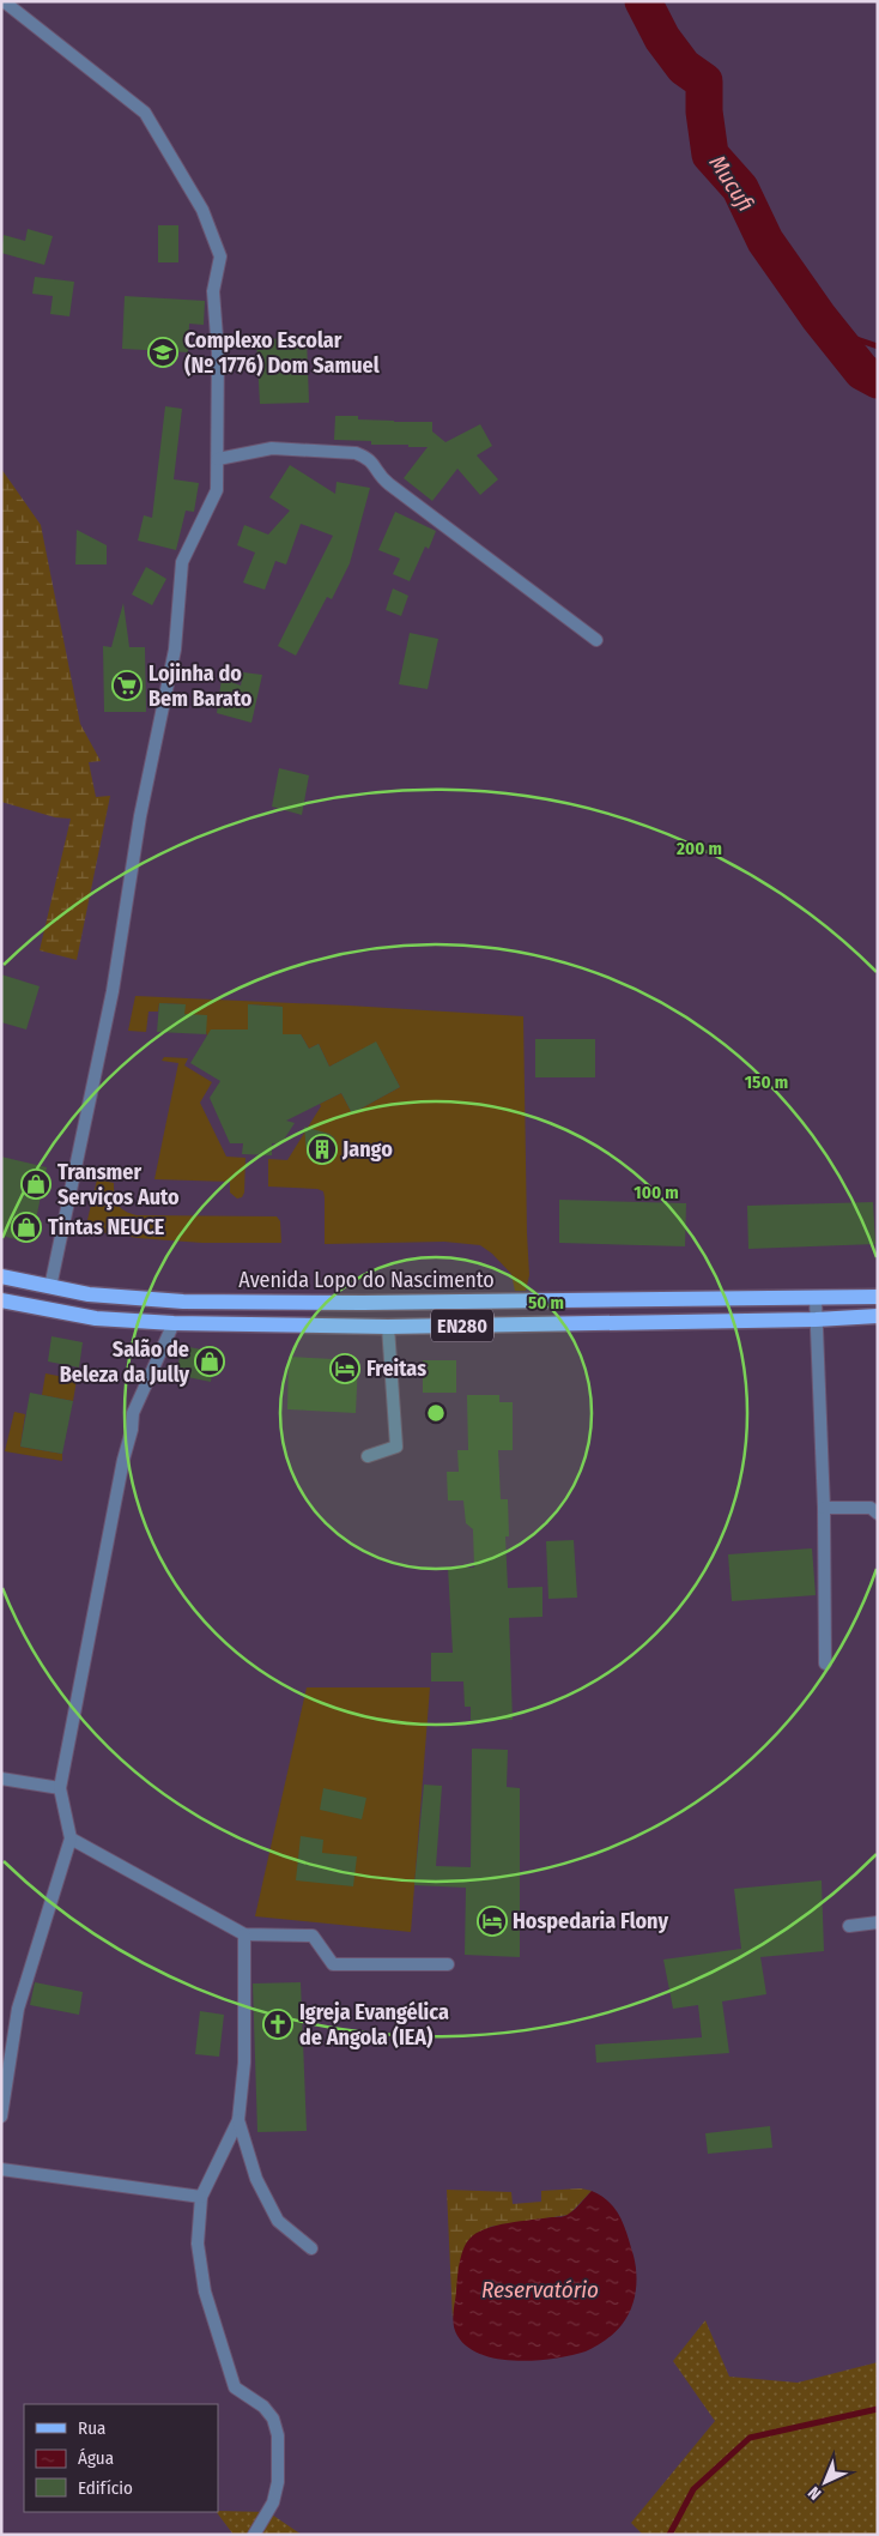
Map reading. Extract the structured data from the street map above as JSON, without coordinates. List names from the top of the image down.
{
  "streets": {
    "main road": ["Avenida Lopo do Nascimento", "EN280"]
  },
  "water": ["Mucufi", "Reservatório"],
  "places": {
    "school or university": ["Complexo Escolar (Nº 1776) Dom Samuel"],
    "supermarket": ["Lojinha do Bem Barato"],
    "building": ["Jango"],
    "shop": ["Transmer Serviços Auto", "Tintas NEUCE", "Salão de Beleza da Jully"],
    "hotel": ["Freitas", "Hospedaria Flony"],
    "church": ["Igreja Evangélica de Angola (IEA)"]
  },
  "legend": ["Rua", "Água", "Edifício"],
  "north": "bottom left",
  "rings": [
    "200 m",
    "150 m",
    "100 m",
    "50 m"
  ]
}
